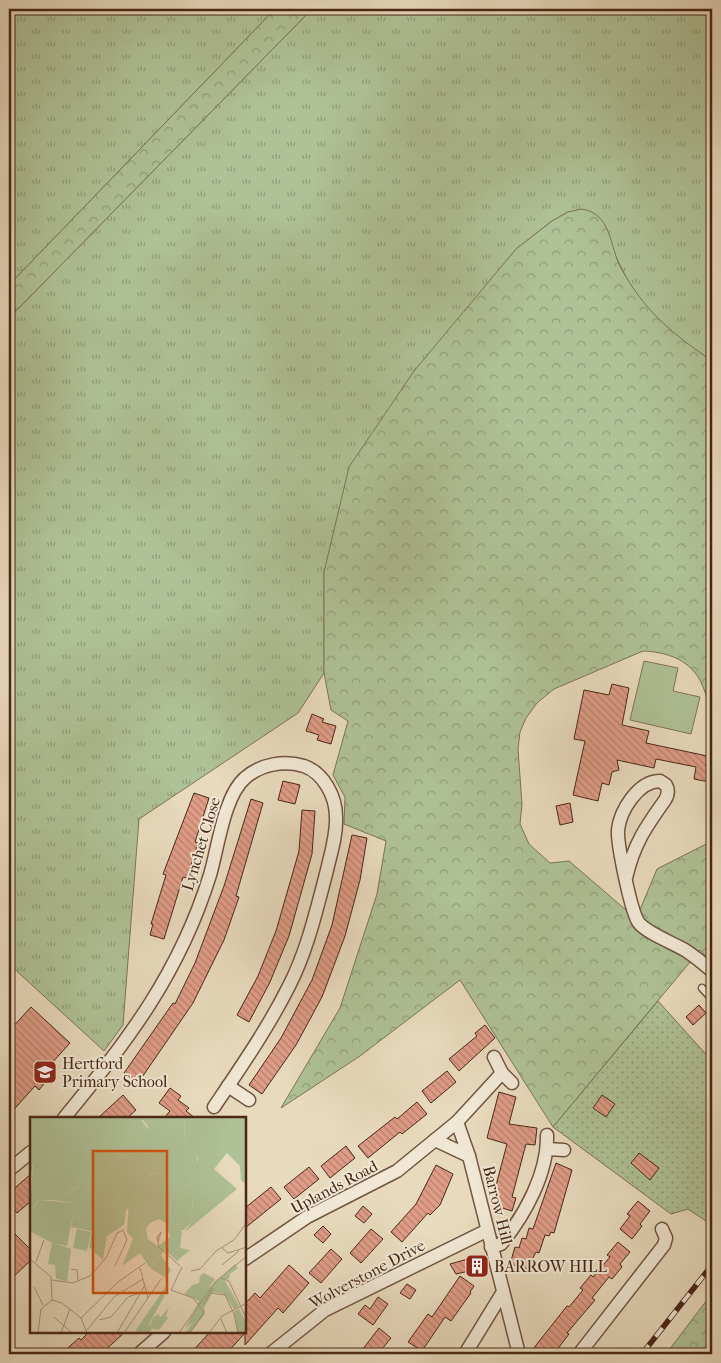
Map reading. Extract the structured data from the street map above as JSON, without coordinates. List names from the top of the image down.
{
  "streets": {
    "street": [
      "Lynchet Close",
      "Uplands Road",
      "Barrow Hill",
      "Wolverstone Drive"
    ]
  },
  "crossings": [
    ["Uplands Road", "Barrow Hill"],
    ["Barrow Hill", "Wolverstone Drive"]
  ],
  "places": {
    "school or university": ["Hertford Primary School"],
    "building": ["BARROW HILL"]
  }
}
